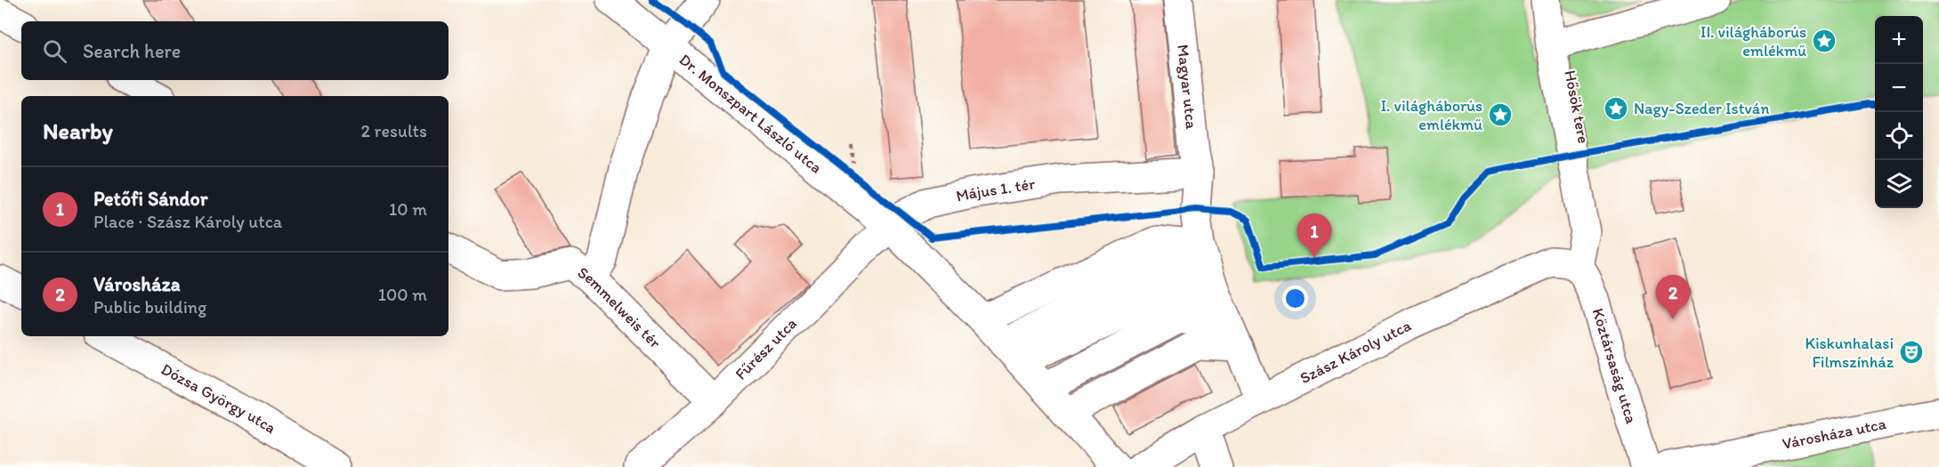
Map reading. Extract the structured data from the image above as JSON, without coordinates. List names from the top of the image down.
{
  "streets": {
    "street": [
      "Magyar utca",
      "Hősök tere",
      "Dr. Monszpart László utca",
      "Május 1. tér",
      "Semmelweis tér",
      "Fűrész utca",
      "Szász Károly utca",
      "Köztársaság utca",
      "Dózsa György utca",
      "Városháza utca"
    ]
  },
  "crossings": [
    ["Magyar utca", "Május 1. tér"],
    ["Hősök tere", "Szász Károly utca"],
    ["Hősök tere", "Köztársaság utca"],
    ["Dr. Monszpart László utca", "Május 1. tér"],
    ["Dr. Monszpart László utca", "Fűrész utca"],
    ["Május 1. tér", "Fűrész utca"],
    ["Semmelweis tér", "Fűrész utca"],
    ["Szász Károly utca", "Köztársaság utca"]
  ],
  "places": {
    "place": ["II. világháborús emlékmű", "Nagy-Szeder István", "I. világháborús emlékmű"],
    "theatre": ["Kiskunhalasi Filmszínház"]
  },
  "page": {
    "map_buttons": ["+", "−"],
    "search": "Search here",
    "heading": ["Nearby", "2 results"],
    "list": [
      {
        "mark": "1",
        "name": "Petőfi Sándor",
        "note": "Place · Szász Károly utca",
        "value": "10 m"
      },
      {
        "mark": "2",
        "name": "Városháza",
        "note": "Public building",
        "value": "100 m"
      }
    ],
    "pins": ["1", "2"]
  }
}
